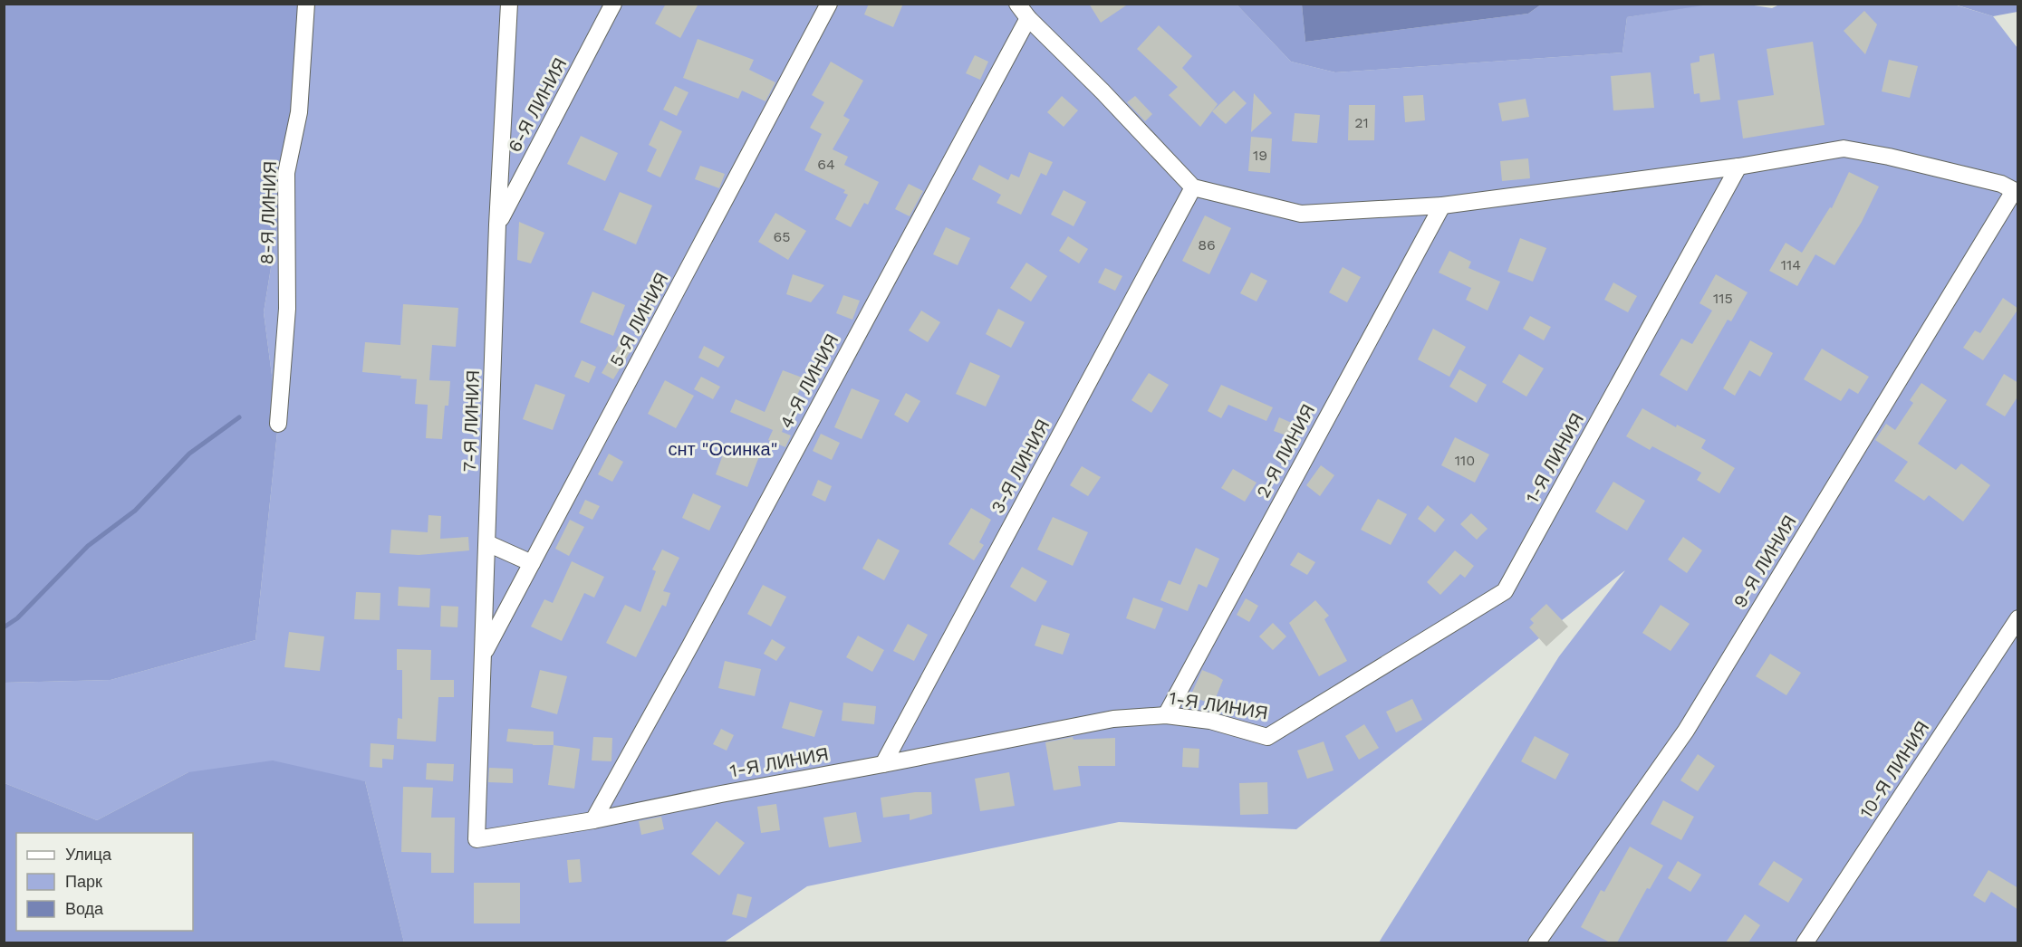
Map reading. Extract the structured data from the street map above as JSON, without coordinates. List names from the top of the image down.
{
  "streets": {
    "street": [
      "6-Я ЛИНИЯ",
      "8-Я ЛИНИЯ",
      "5-Я ЛИНИЯ",
      "4-Я ЛИНИЯ",
      "7-Я ЛИНИЯ",
      "2-Я ЛИНИЯ",
      "1-Я ЛИНИЯ",
      "3-Я ЛИНИЯ",
      "9-Я ЛИНИЯ",
      "10-Я ЛИНИЯ"
    ]
  },
  "crossings": [
    ["6-Я ЛИНИЯ", "7-Я ЛИНИЯ"],
    ["5-Я ЛИНИЯ", "7-Я ЛИНИЯ"],
    ["4-Я ЛИНИЯ", "1-Я ЛИНИЯ"],
    ["7-Я ЛИНИЯ", "1-Я ЛИНИЯ"],
    ["2-Я ЛИНИЯ", "1-Я ЛИНИЯ"],
    ["1-Я ЛИНИЯ", "3-Я ЛИНИЯ"]
  ],
  "parks": ["снт \"Осинка\""],
  "house_numbers": [
    "21",
    "19",
    "64",
    "65",
    "86",
    "114",
    "115",
    "110"
  ],
  "legend": ["Улица", "Парк", "Вода"]
}
